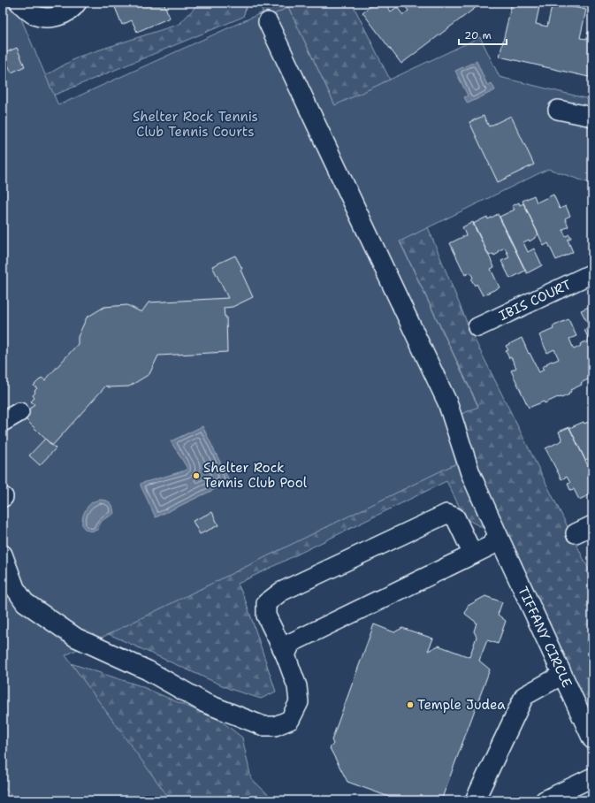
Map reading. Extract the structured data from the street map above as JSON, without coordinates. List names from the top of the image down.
{
  "streets": {
    "street": ["IBIS COURT", "TIFFANY CIRCLE"]
  },
  "parks": ["Shelter Rock Tennis Club Tennis Courts"],
  "places": ["Shelter Rock Tennis Club Pool", "Temple Judea"],
  "scale_bar": "20 m"
}
